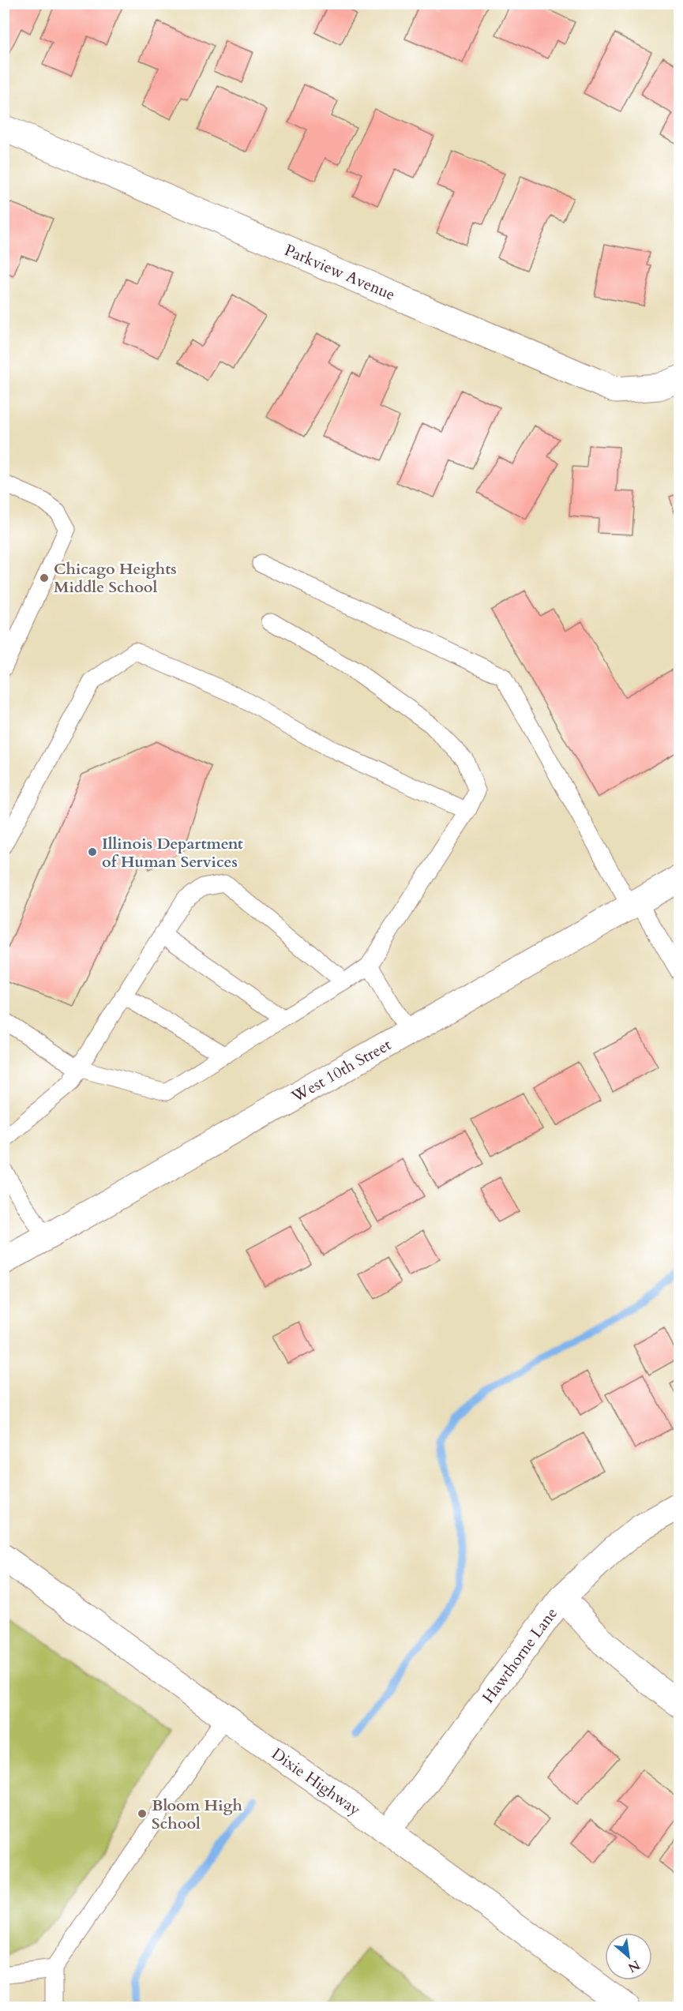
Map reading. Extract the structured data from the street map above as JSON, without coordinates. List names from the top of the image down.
{
  "streets": {
    "street": [
      "Parkview Avenue",
      "West 10th Street",
      "Hawthorne Lane",
      "Dixie Highway"
    ]
  },
  "crossings": [
    ["Hawthorne Lane", "Dixie Highway"]
  ],
  "places": ["Chicago Heights Middle School", "Illinois Department of Human Services", "Bloom High School"],
  "north": "bottom right"
}
